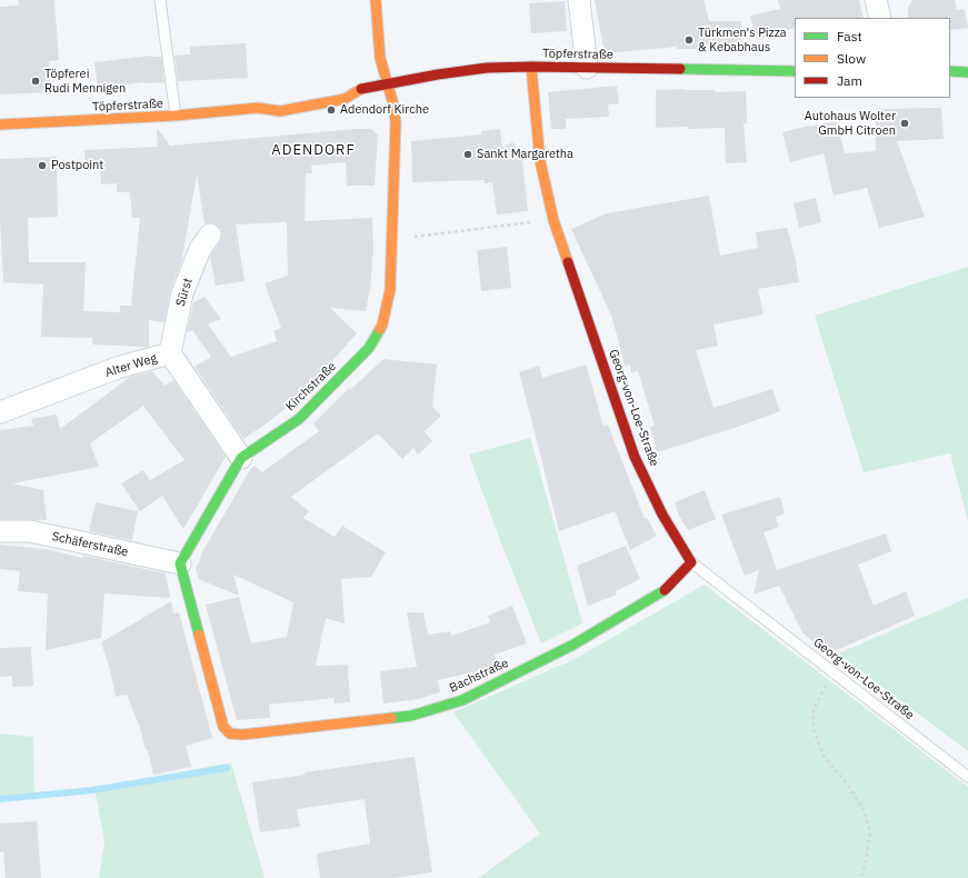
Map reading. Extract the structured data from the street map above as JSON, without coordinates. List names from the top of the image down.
{
  "streets": {
    "street": [
      "Töpferstraße",
      "Sürst",
      "Alter Weg",
      "Kirchstraße",
      "Georg-von-Loe-Straße",
      "Schäferstraße",
      "Bachstraße"
    ]
  },
  "crossings": [
    ["Töpferstraße", "Kirchstraße"],
    ["Töpferstraße", "Georg-von-Loe-Straße"],
    ["Sürst", "Alter Weg"],
    ["Alter Weg", "Kirchstraße"],
    ["Kirchstraße", "Schäferstraße"],
    ["Kirchstraße", "Bachstraße"],
    ["Georg-von-Loe-Straße", "Bachstraße"],
    ["Schäferstraße", "Bachstraße"]
  ],
  "districts": ["ADENDORF"],
  "places": [
    "Türkmen's Pizza & Kebabhaus",
    "Töpferei Rudi Mennigen",
    "Adendorf Kirche",
    "Autohaus Wolter GmbH Citroen",
    "Sankt Margaretha",
    "Postpoint"
  ],
  "legend": ["Fast", "Slow", "Jam"]
}
